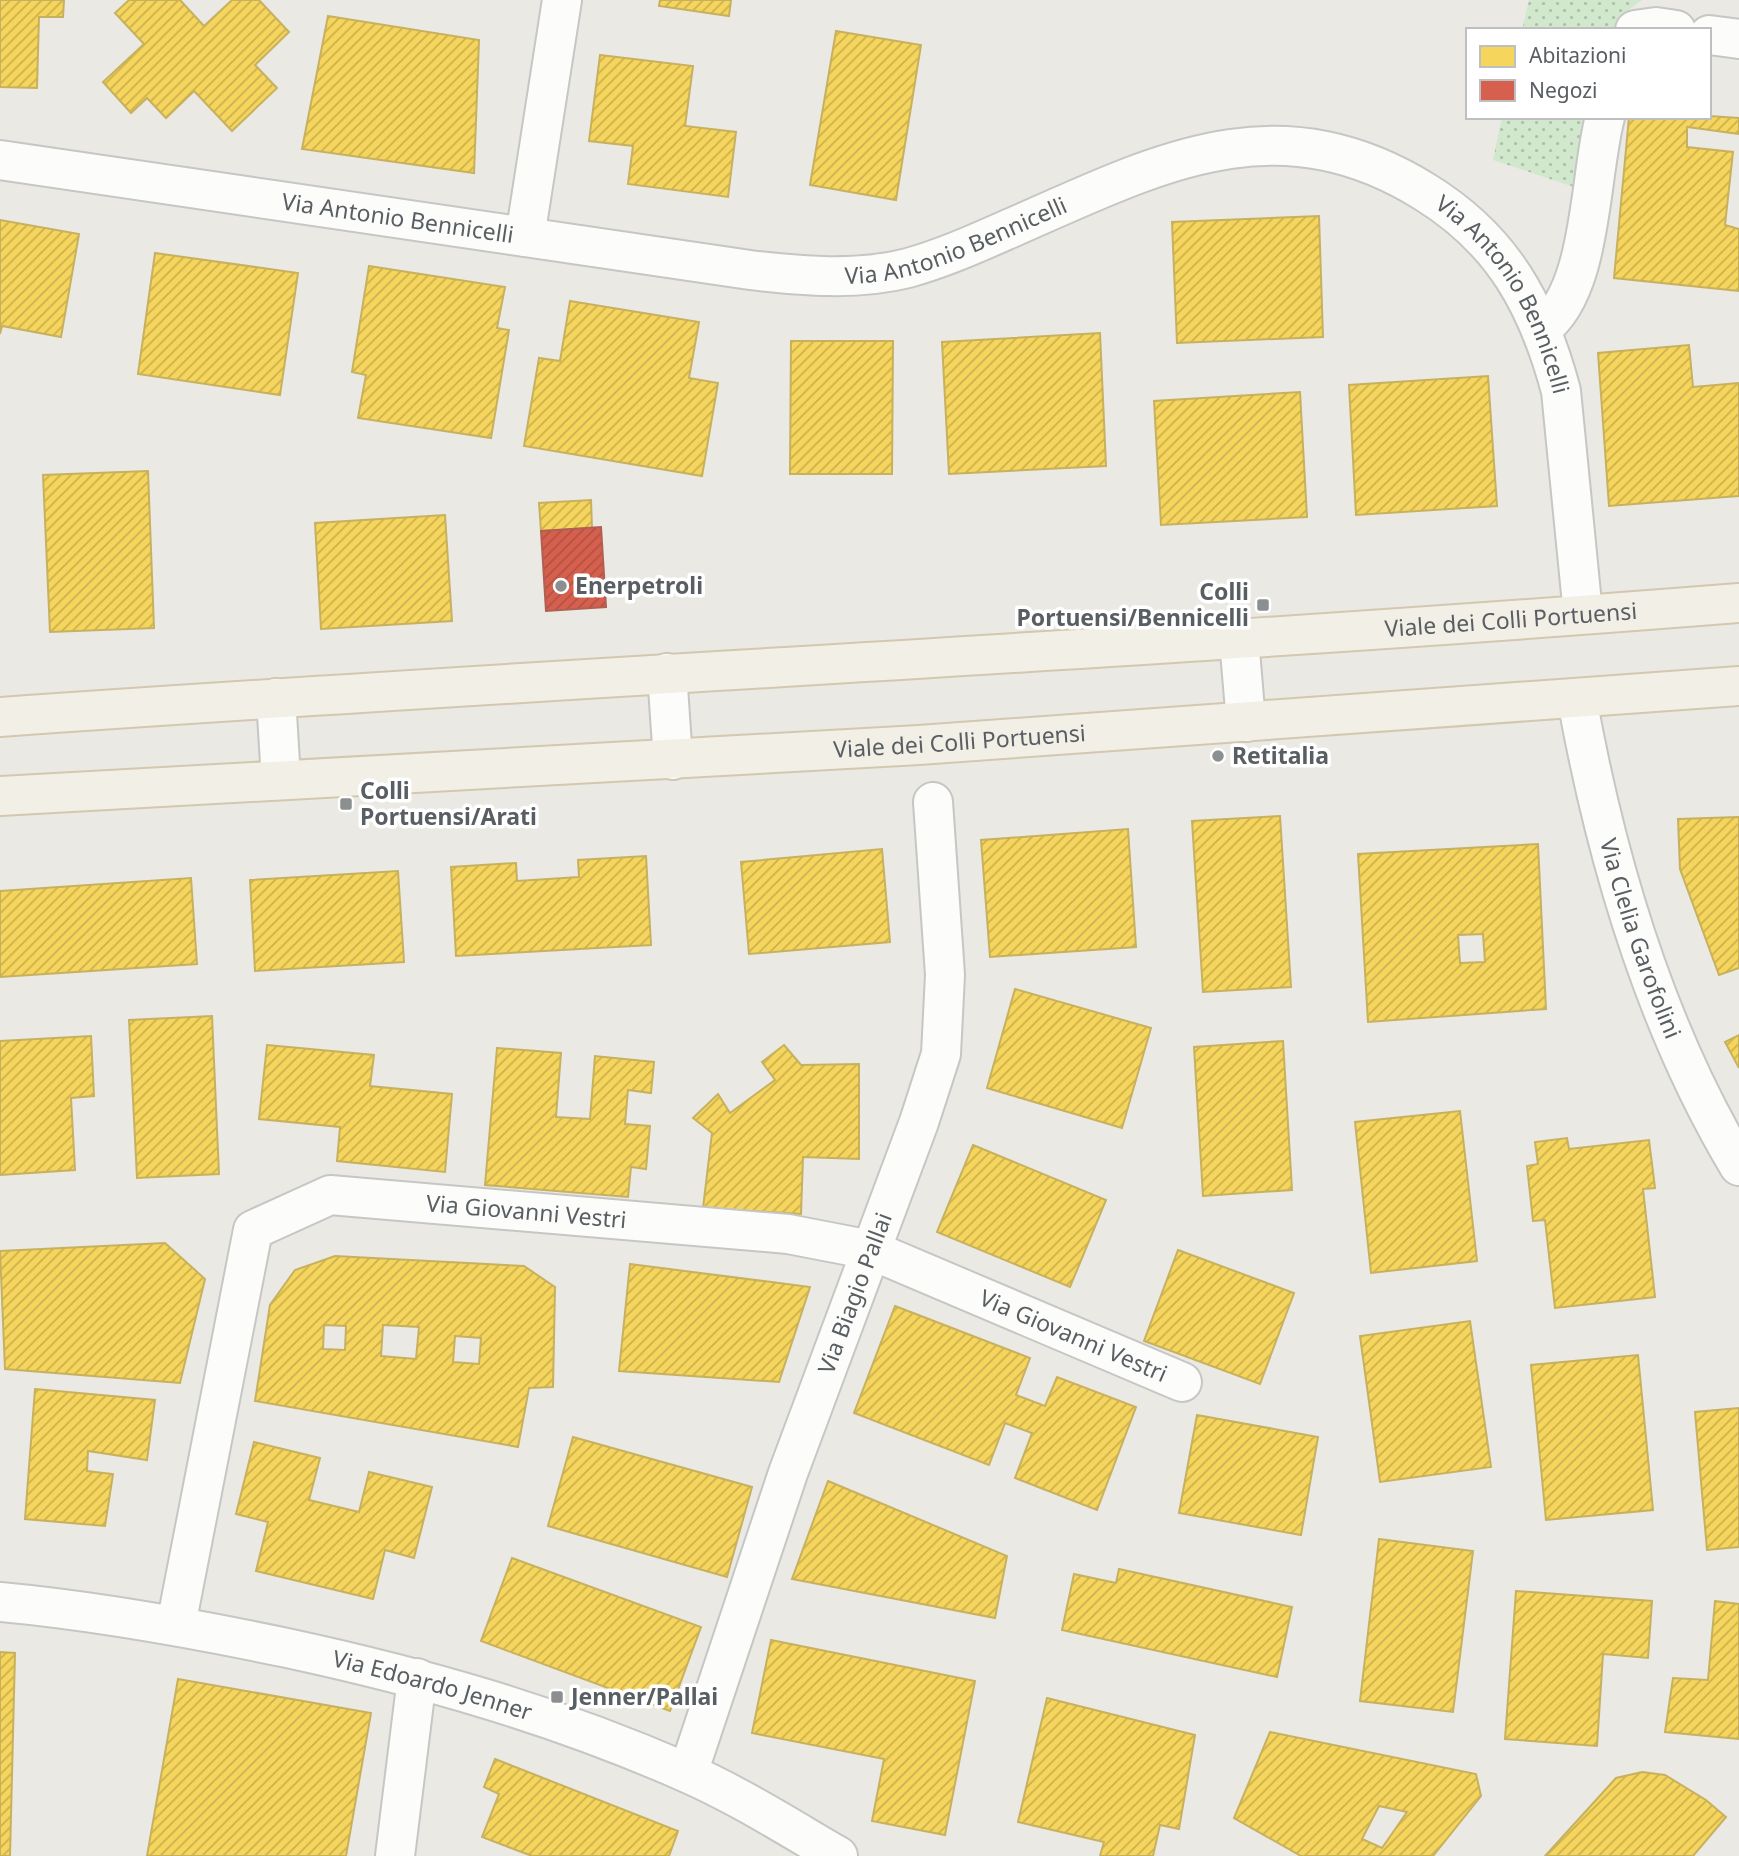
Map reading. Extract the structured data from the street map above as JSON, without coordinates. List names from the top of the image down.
{
  "streets": {
    "main road": ["Viale dei Colli Portuensi"],
    "street": [
      "Via Antonio Bennicelli",
      "Via Clelia Garofolini",
      "Via Giovanni Vestri",
      "Via Biagio Pallai",
      "Via Edoardo Jenner"
    ]
  },
  "crossings": [
    ["Via Antonio Bennicelli", "Viale dei Colli Portuensi"],
    ["Viale dei Colli Portuensi", "Via Clelia Garofolini"],
    ["Via Giovanni Vestri", "Via Biagio Pallai"],
    ["Via Giovanni Vestri", "Via Edoardo Jenner"],
    ["Via Biagio Pallai", "Via Edoardo Jenner"]
  ],
  "places": {
    "other": ["Enerpetroli", "Retitalia"],
    "transit": ["Colli Portuensi/Bennicelli", "Colli Portuensi/Arati", "Jenner/Pallai"]
  },
  "legend": ["Abitazioni", "Negozi"]
}
